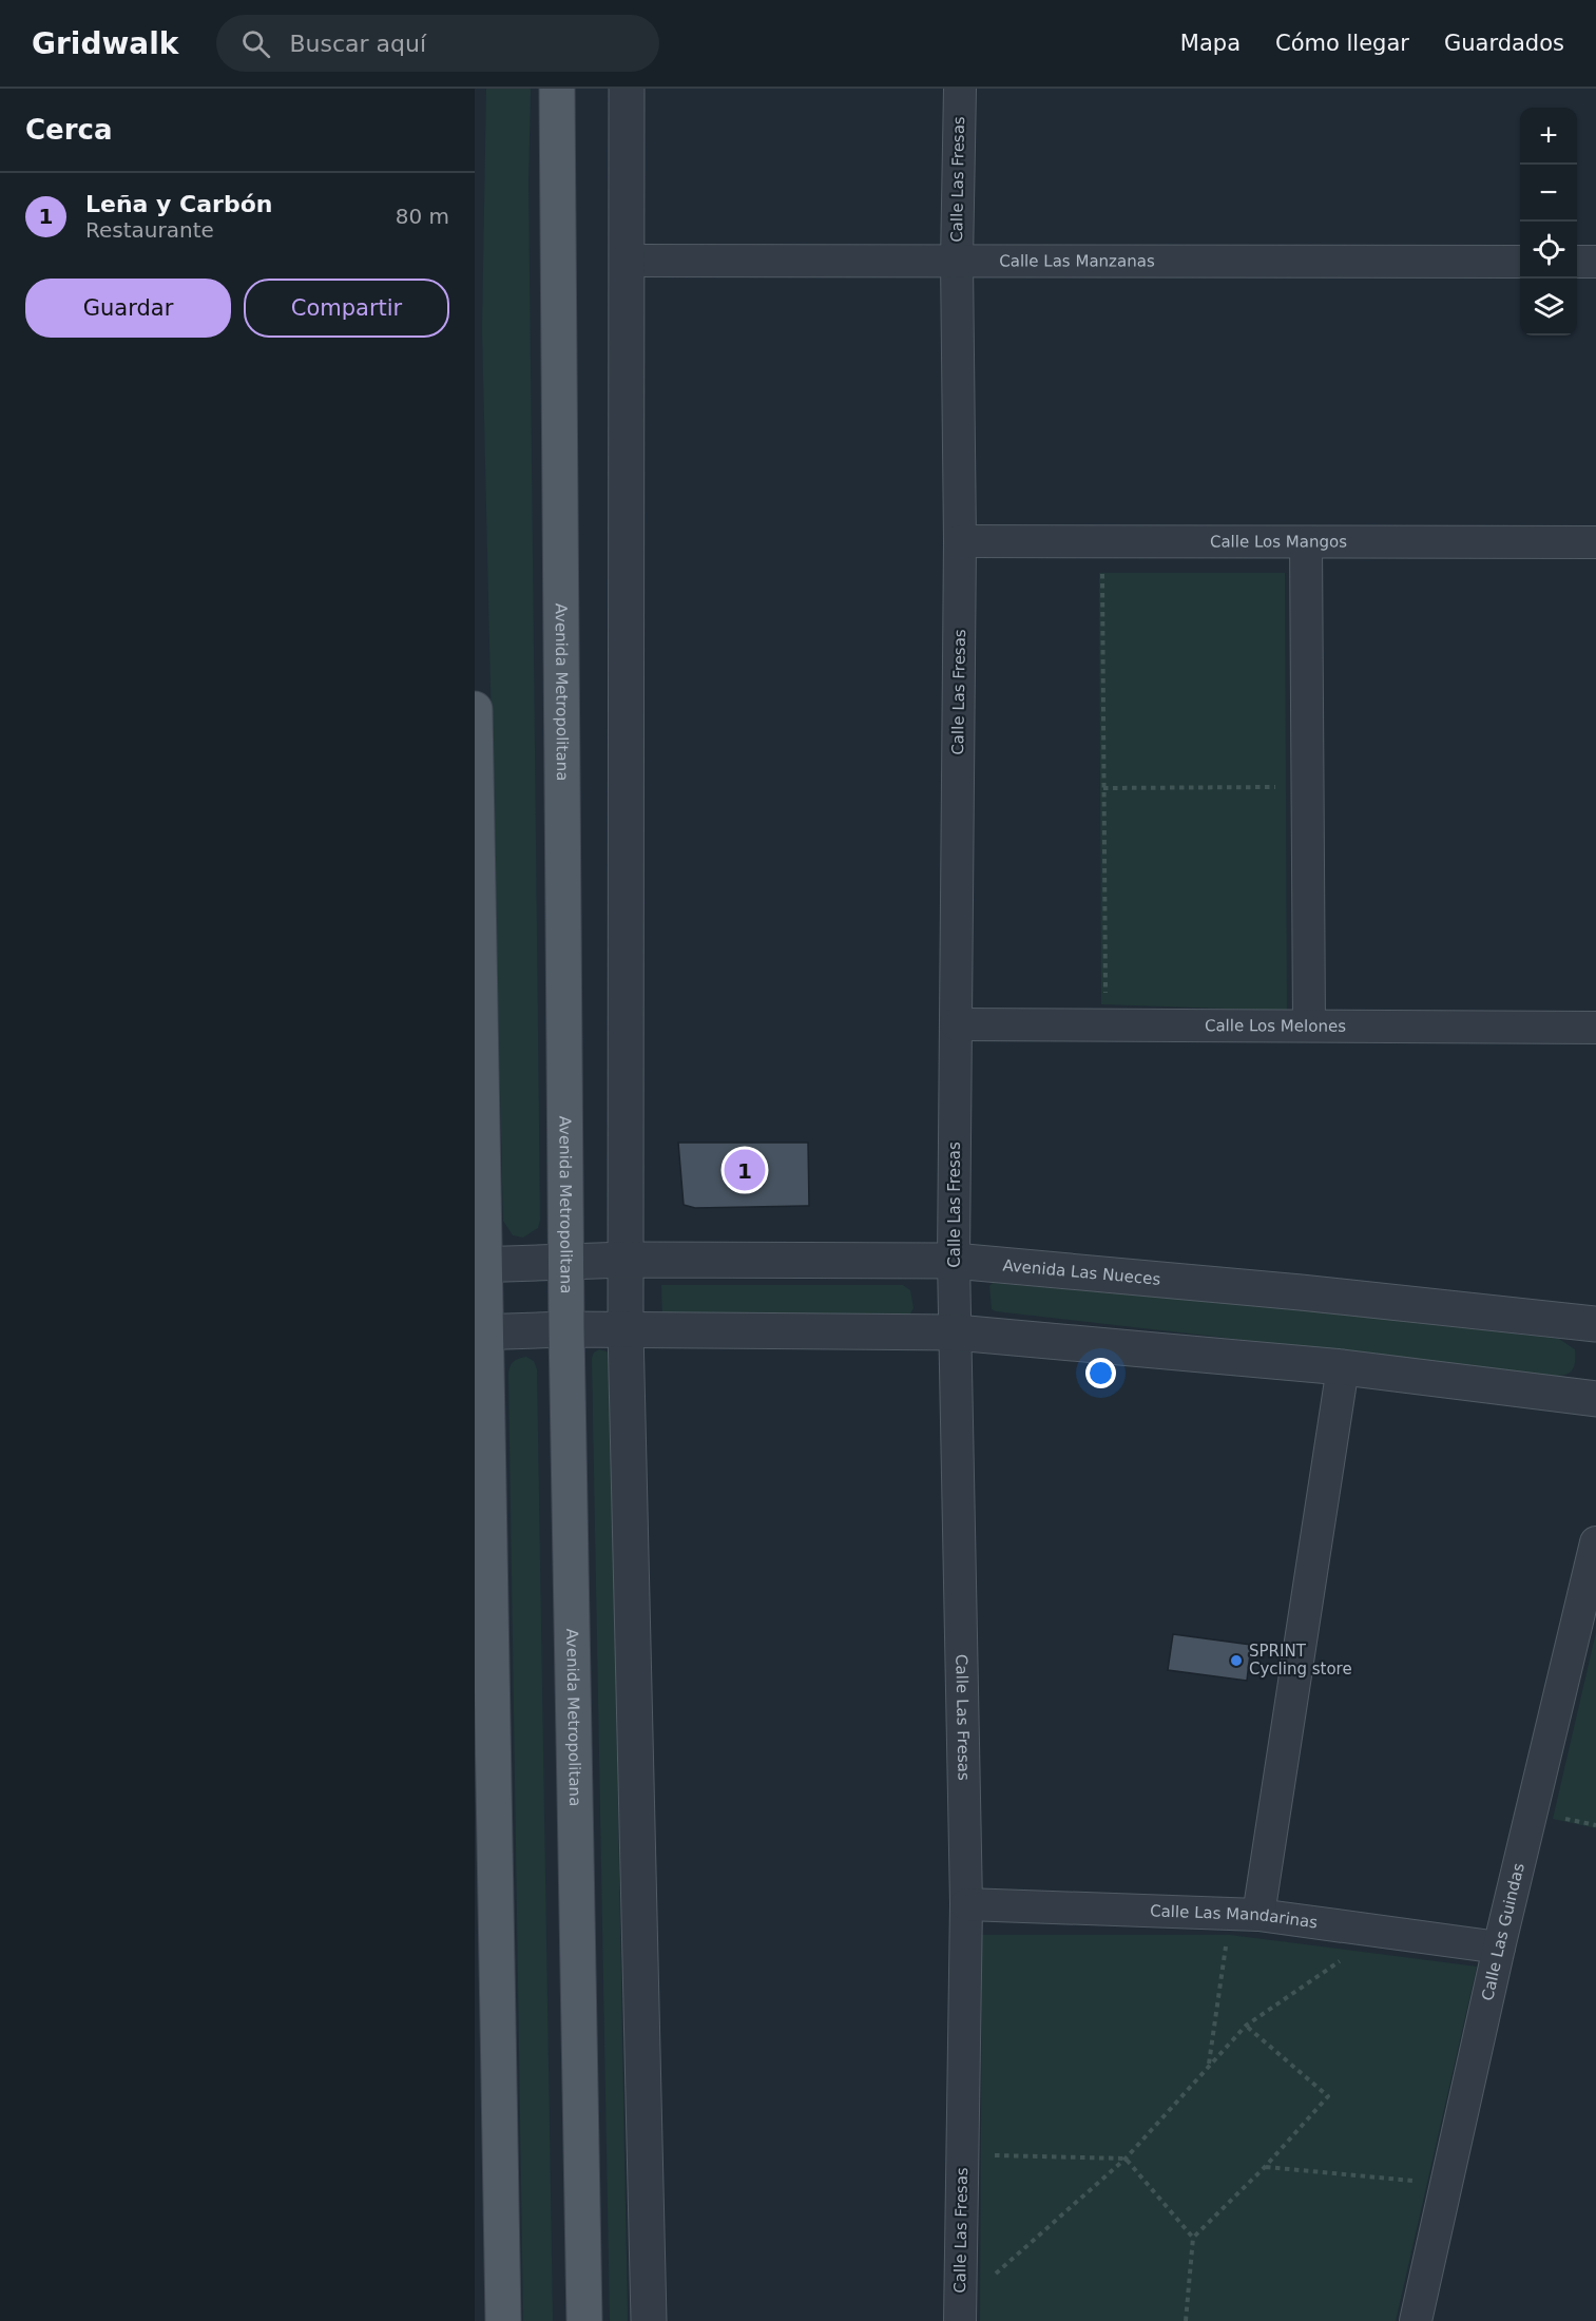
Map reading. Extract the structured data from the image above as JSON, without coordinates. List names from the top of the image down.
{
  "streets": {
    "main road": ["Avenida Metropolitana"],
    "street": [
      "Calle Las Fresas",
      "Calle Las Manzanas",
      "Calle Los Mangos",
      "Calle Los Melones",
      "Avenida Las Nueces",
      "Calle Las Mandarinas",
      "Calle Las Guindas"
    ]
  },
  "crossings": [
    ["Calle Las Fresas", "Calle Las Manzanas"],
    ["Calle Las Fresas", "Calle Los Mangos"],
    ["Calle Las Fresas", "Calle Los Melones"],
    ["Calle Las Fresas", "Avenida Las Nueces"],
    ["Calle Las Fresas", "Calle Las Mandarinas"],
    ["Avenida Metropolitana", "Avenida Las Nueces"],
    ["Calle Las Mandarinas", "Calle Las Guindas"]
  ],
  "places": ["SPRINT Cycling store"],
  "page": {
    "header": "Gridwalk",
    "search": "Buscar aquí",
    "nav": ["Mapa", "Cómo llegar", "Guardados"],
    "heading": "Cerca",
    "map_buttons": ["+", "−"],
    "list": [
      {
        "mark": "1",
        "name": "Leña y Carbón",
        "note": "Restaurante",
        "value": "80 m"
      }
    ],
    "buttons": ["Guardar", "Compartir"],
    "pins": "1"
  }
}
